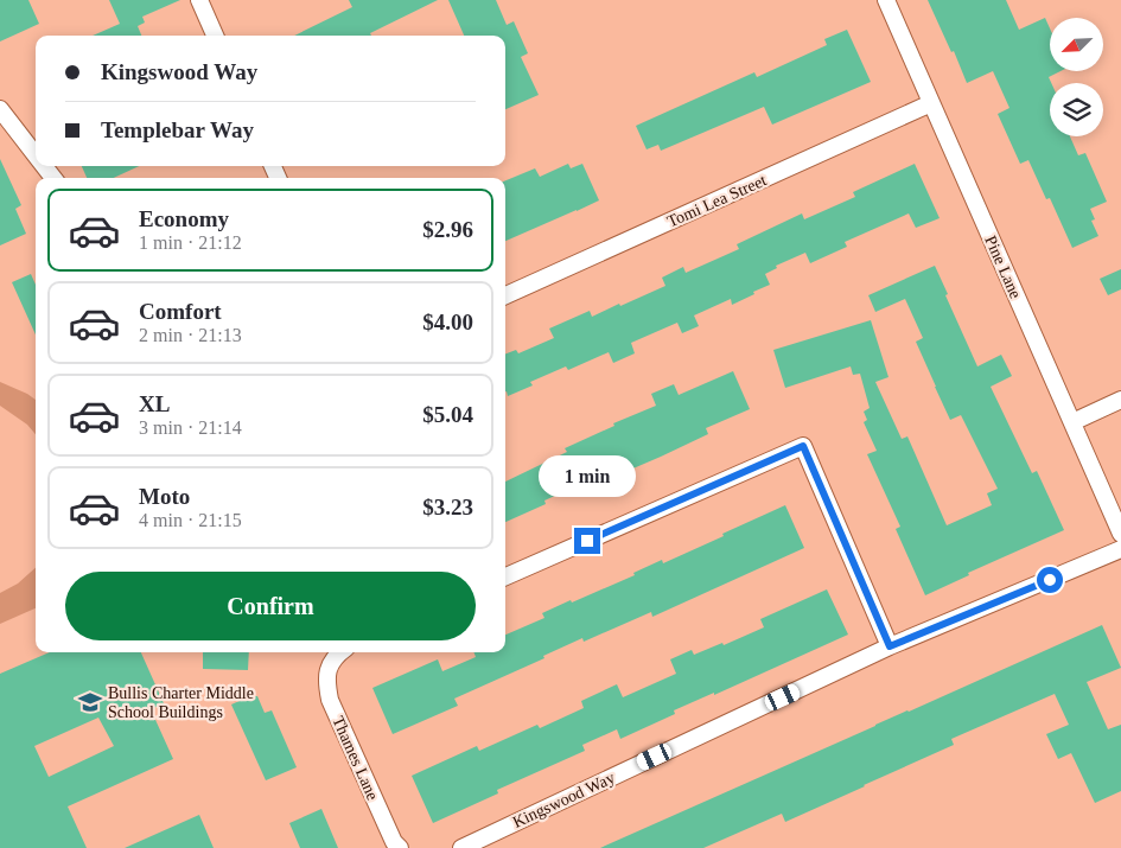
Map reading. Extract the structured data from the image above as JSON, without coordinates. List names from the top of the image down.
{
  "streets": {
    "street": [
      "Tomi Lea Street",
      "Pine Lane",
      "Thames Lane",
      "Kingswood Way"
    ]
  },
  "crossings": [
    ["Tomi Lea Street", "Pine Lane"]
  ],
  "places": {
    "school or university": ["Bullis Charter Middle School Buildings"]
  },
  "north": "bottom left",
  "page": {
    "banner": ["Kingswood Way", "Templebar Way"],
    "list": [
      {
        "name": "Economy",
        "note": "1 min · 21:12",
        "value": "$2.96"
      },
      {
        "name": "Comfort",
        "note": "2 min · 21:13",
        "value": "$4.00"
      },
      {
        "name": "XL",
        "note": "3 min · 21:14",
        "value": "$5.04"
      },
      {
        "name": "Moto",
        "note": "4 min · 21:15",
        "value": "$3.23"
      }
    ],
    "bubble": "1 min",
    "buttons": "Confirm"
  }
}
